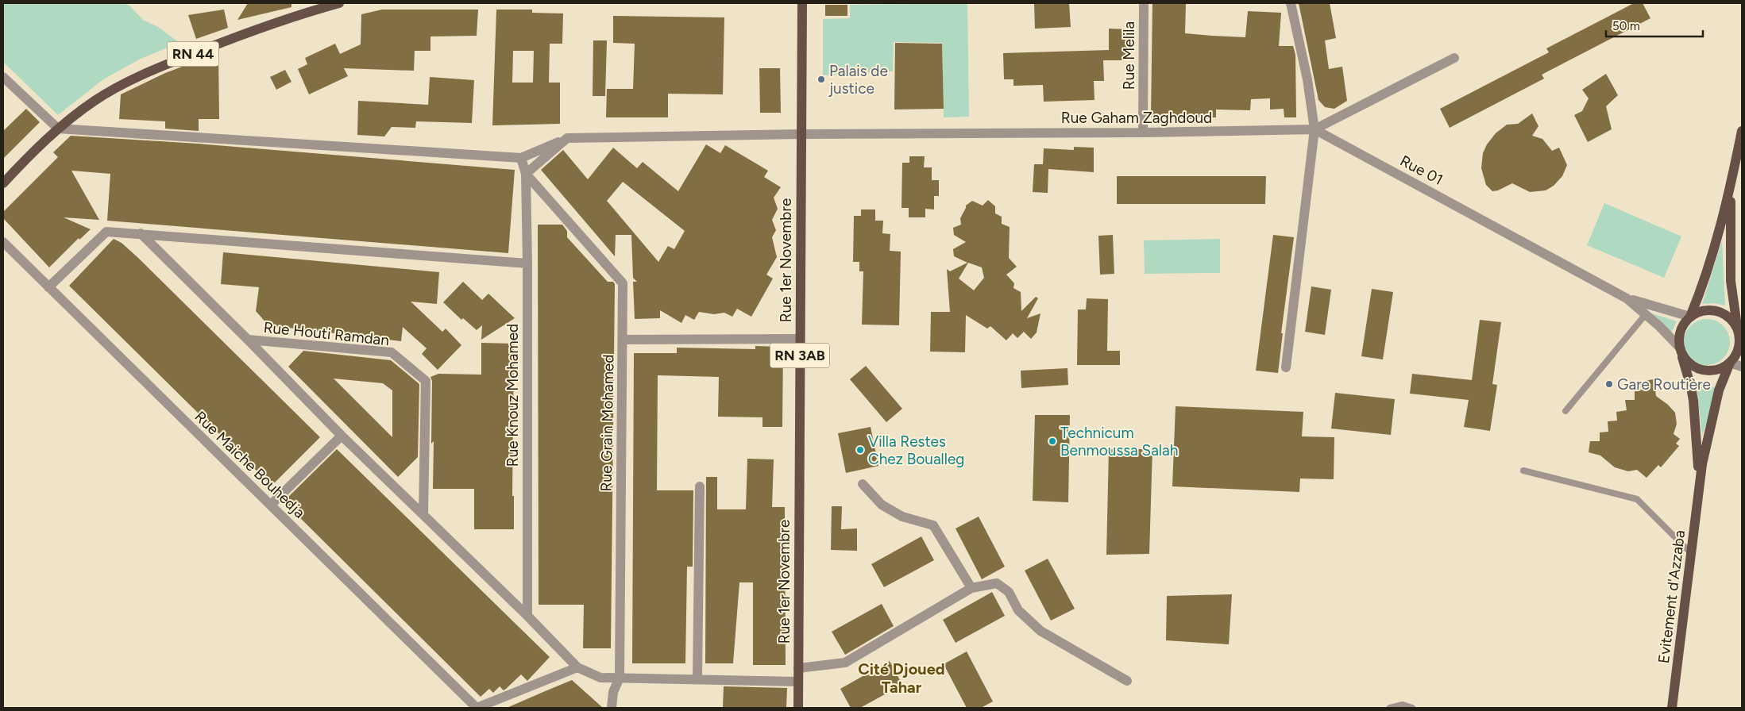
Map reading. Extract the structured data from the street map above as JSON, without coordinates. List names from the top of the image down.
{
  "streets": {
    "main road": [
      "RN 44",
      "Rue 1er Novembre",
      "RN 3AB",
      "Evitement d'Azzaba"
    ],
    "street": [
      "Rue Melila",
      "Rue Gaham Zaghdoud",
      "Rue 01",
      "Rue Houti Ramdan",
      "Rue Knouz Mohamed",
      "Rue Grain Mohamed",
      "Rue Maiche Bouhedja"
    ]
  },
  "crossings": [
    ["Rue Melila", "Rue Gaham Zaghdoud"],
    ["Rue Gaham Zaghdoud", "Rue 01"],
    ["Rue Gaham Zaghdoud", "Rue 1er Novembre"],
    ["Rue Knouz Mohamed", "Rue Grain Mohamed"]
  ],
  "districts": ["Cité Djoued Tahar"],
  "places": [
    "Palais de justice",
    "Gare Routière",
    "Technicum Benmoussa Salah",
    "Villa Restes Chez Boualleg"
  ],
  "scale_bar": "50 m"
}
